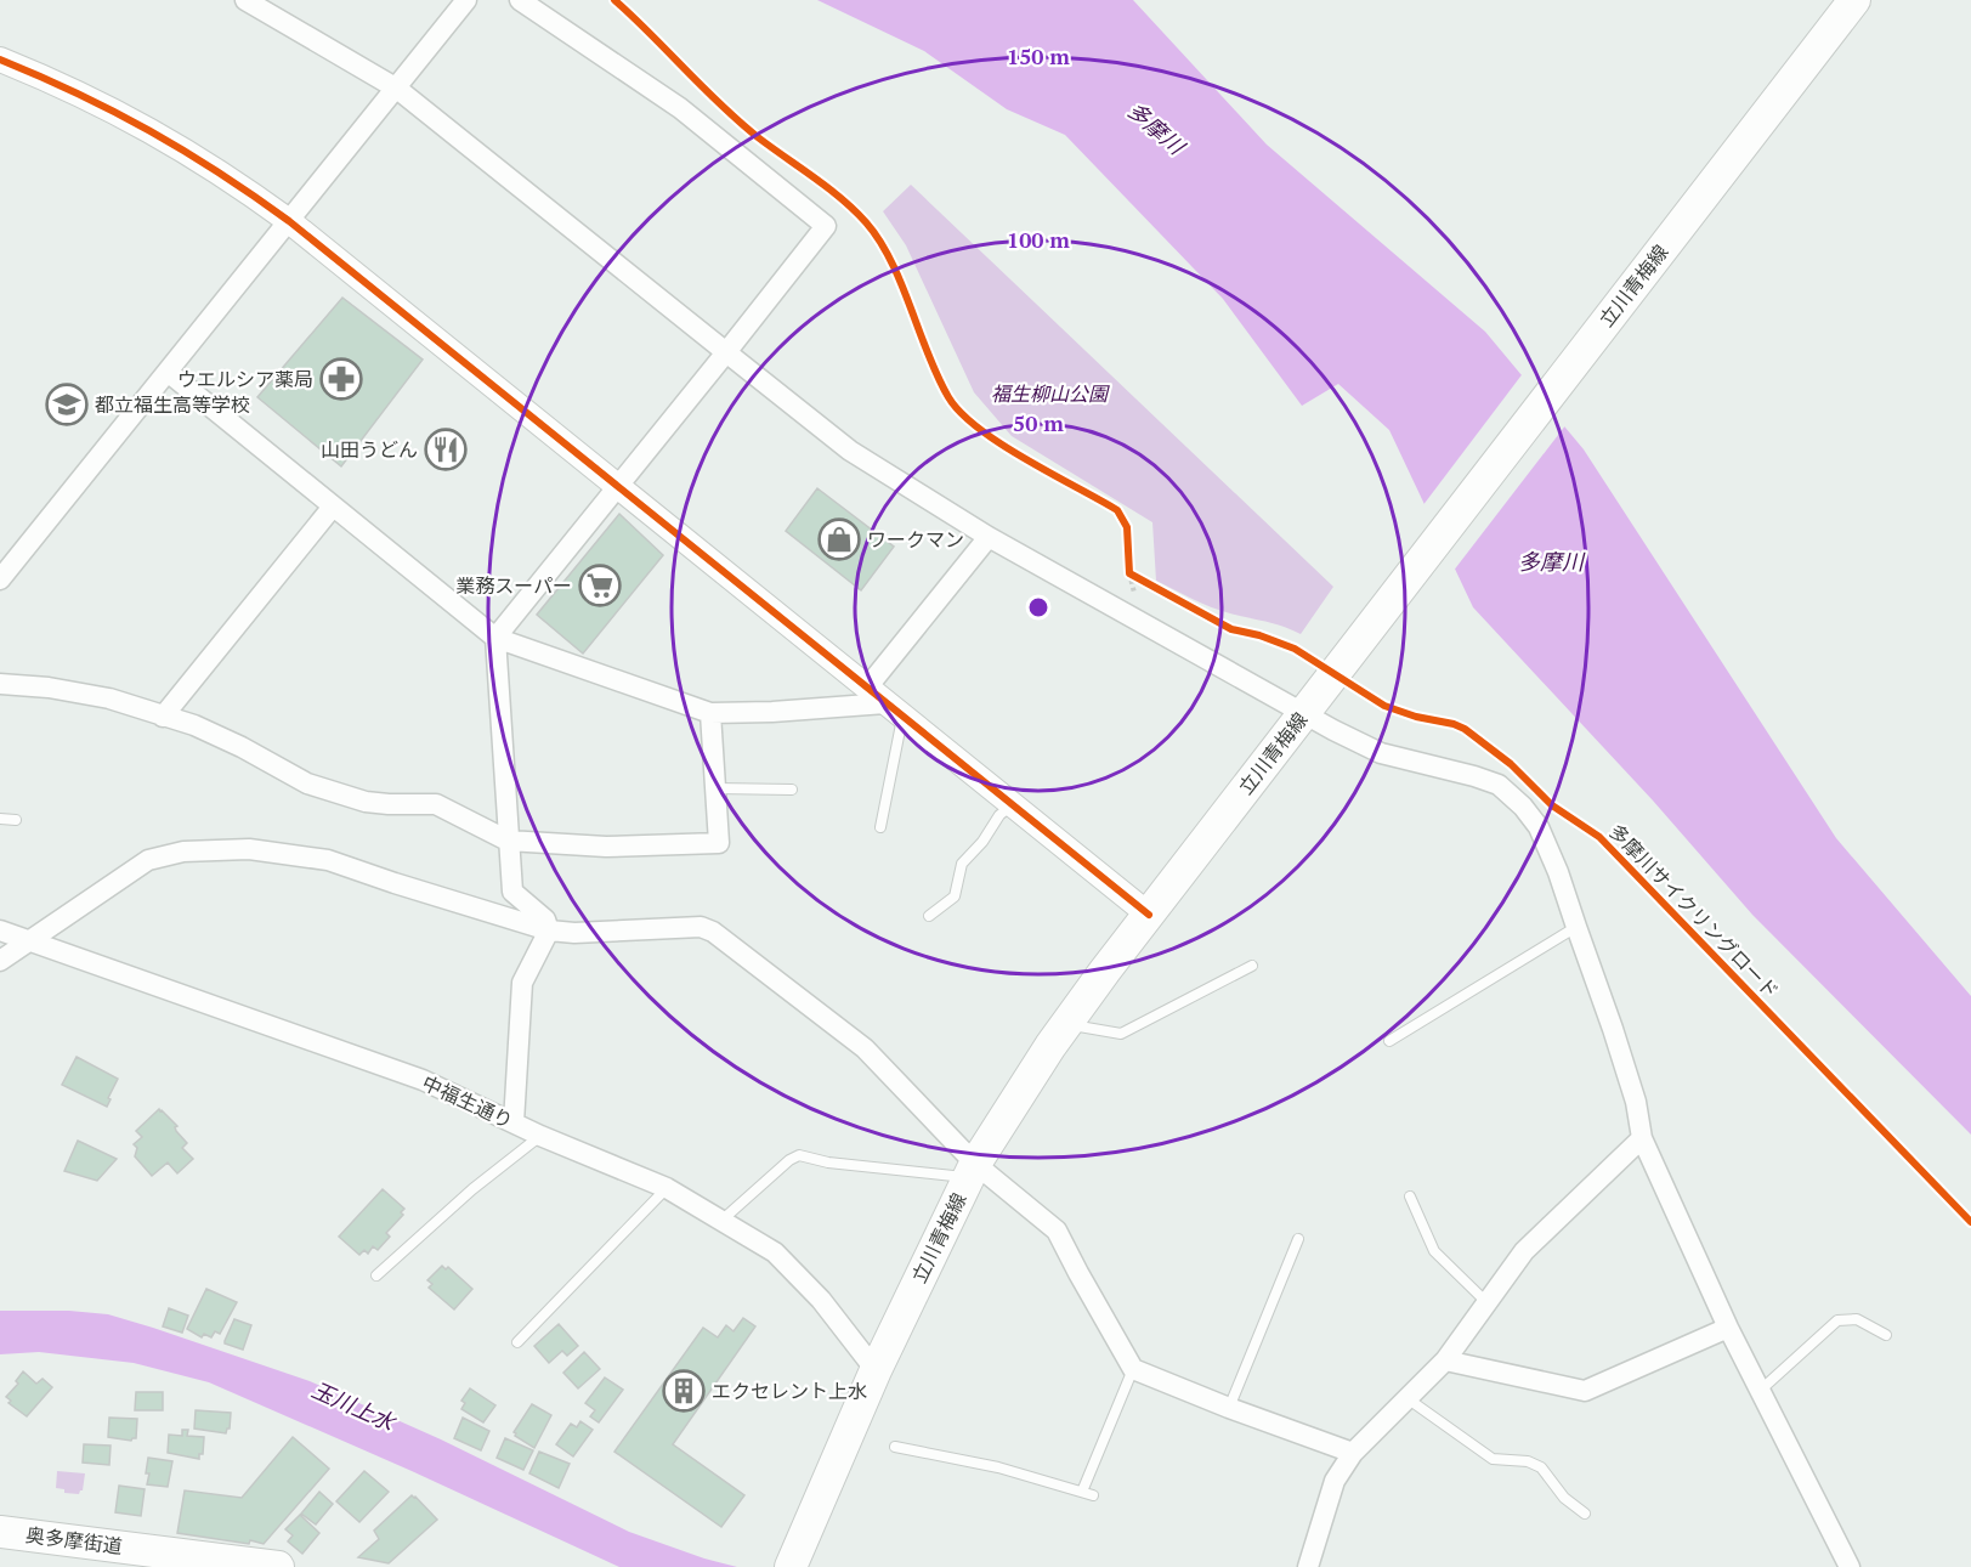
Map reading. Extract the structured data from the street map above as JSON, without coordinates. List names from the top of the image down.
{
  "streets": {
    "main road": ["立川青梅線", "奥多摩街道"],
    "street": ["中福生通り"],
    "cycle path": ["多摩川サイクリングロード"]
  },
  "crossings": [
    ["立川青梅線", "中福生通り"]
  ],
  "water": ["多摩川", "玉川上水"],
  "parks": ["福生柳山公園"],
  "places": {
    "pharmacy": ["ウエルシア薬局"],
    "school or university": ["都立福生高等学校"],
    "restaurant": ["山田うどん"],
    "shop": ["ワークマン"],
    "supermarket": ["業務スーパー"],
    "building": ["エクセレント上水"]
  },
  "rings": ["150 m", "100 m", "50 m"]
}
